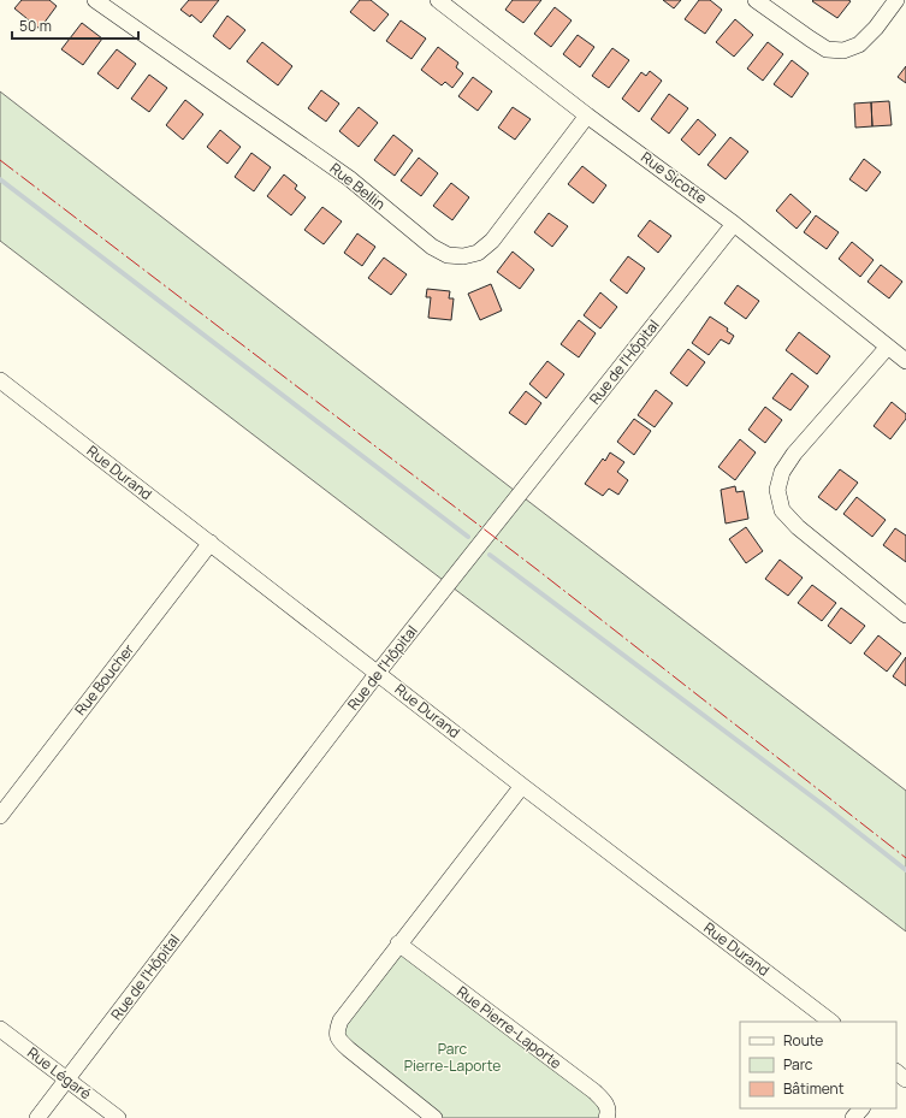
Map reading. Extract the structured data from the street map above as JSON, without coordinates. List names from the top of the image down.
{
  "streets": {
    "street": [
      "Rue Sicotte",
      "Rue Bellin",
      "Rue de l'Hôpital",
      "Rue Durand",
      "Rue Boucher",
      "Rue Pierre-Laporte",
      "Rue Légaré"
    ]
  },
  "crossings": [
    ["Rue Sicotte", "Rue Bellin"],
    ["Rue Sicotte", "Rue de l'Hôpital"],
    ["Rue de l'Hôpital", "Rue Durand"],
    ["Rue de l'Hôpital", "Rue Légaré"],
    ["Rue Durand", "Rue Boucher"]
  ],
  "parks": ["Parc Pierre-Laporte"],
  "legend": ["Route", "Parc", "Bâtiment"],
  "scale_bar": "50 m"
}
